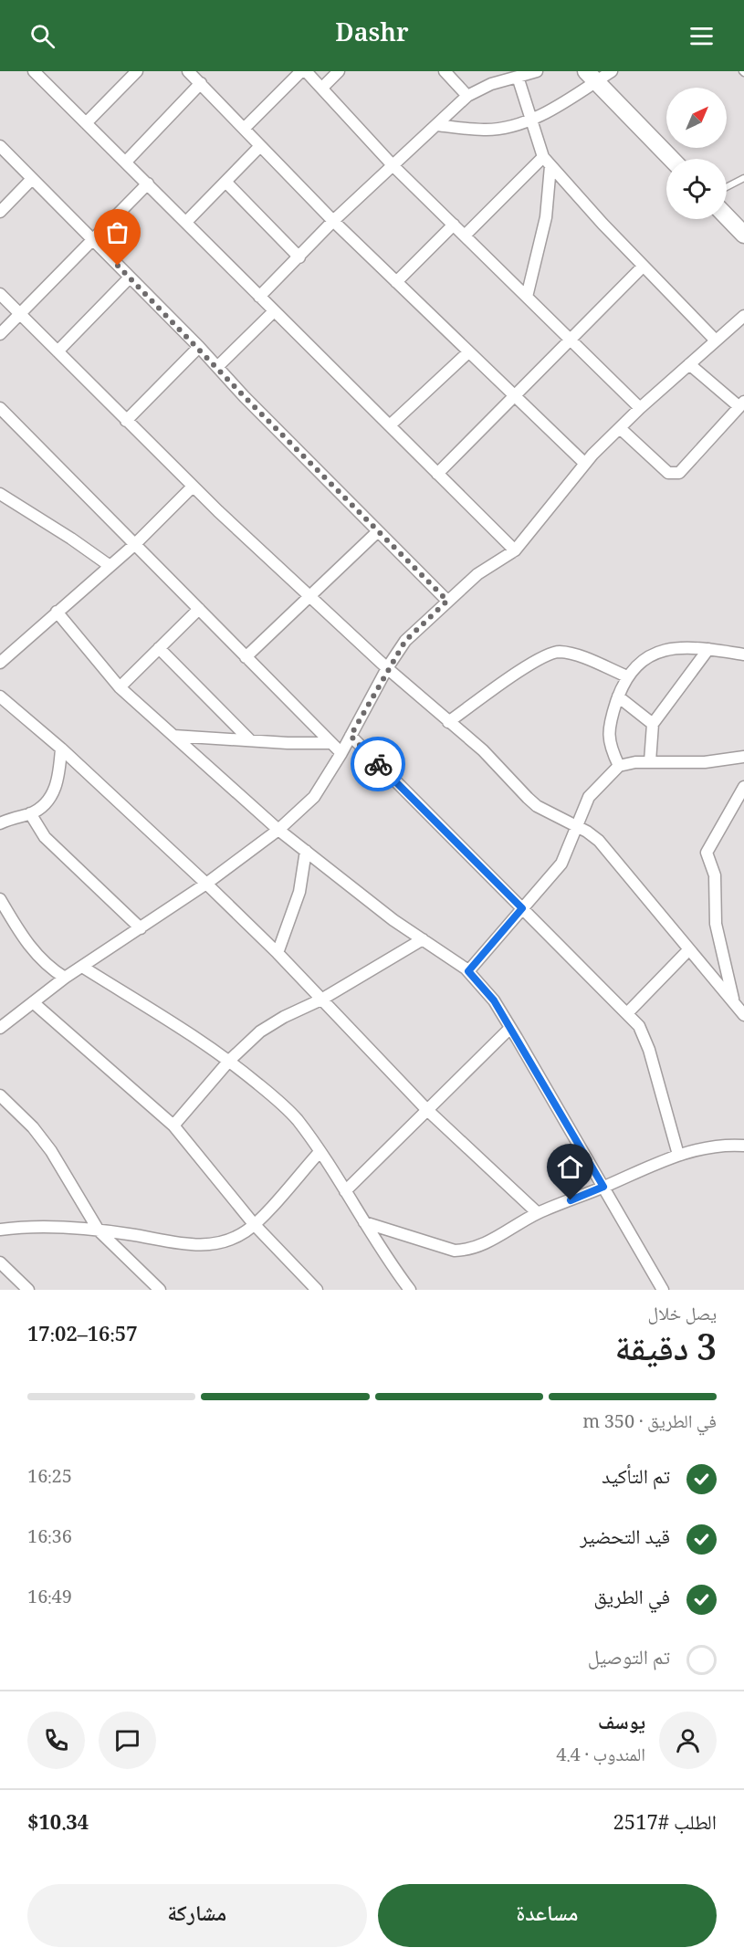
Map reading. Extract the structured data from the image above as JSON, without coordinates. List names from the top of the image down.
{
  "north": "top right",
  "page": {
    "header": "Dashr",
    "heading": ["3 دقيقة", "يصل خلال", "16:57–17:02"],
    "panel": [
      "يوسف",
      "المندوب · 4.4",
      "الطلب #2517",
      "$10.34"
    ],
    "bar": "في الطريق · 350 m",
    "list": [
      ["تم التأكيد", "16:25"],
      ["قيد التحضير", "16:36"],
      ["في الطريق", "16:49"],
      "تم التوصيل"
    ],
    "buttons": ["مساعدة", "مشاركة"]
  }
}
